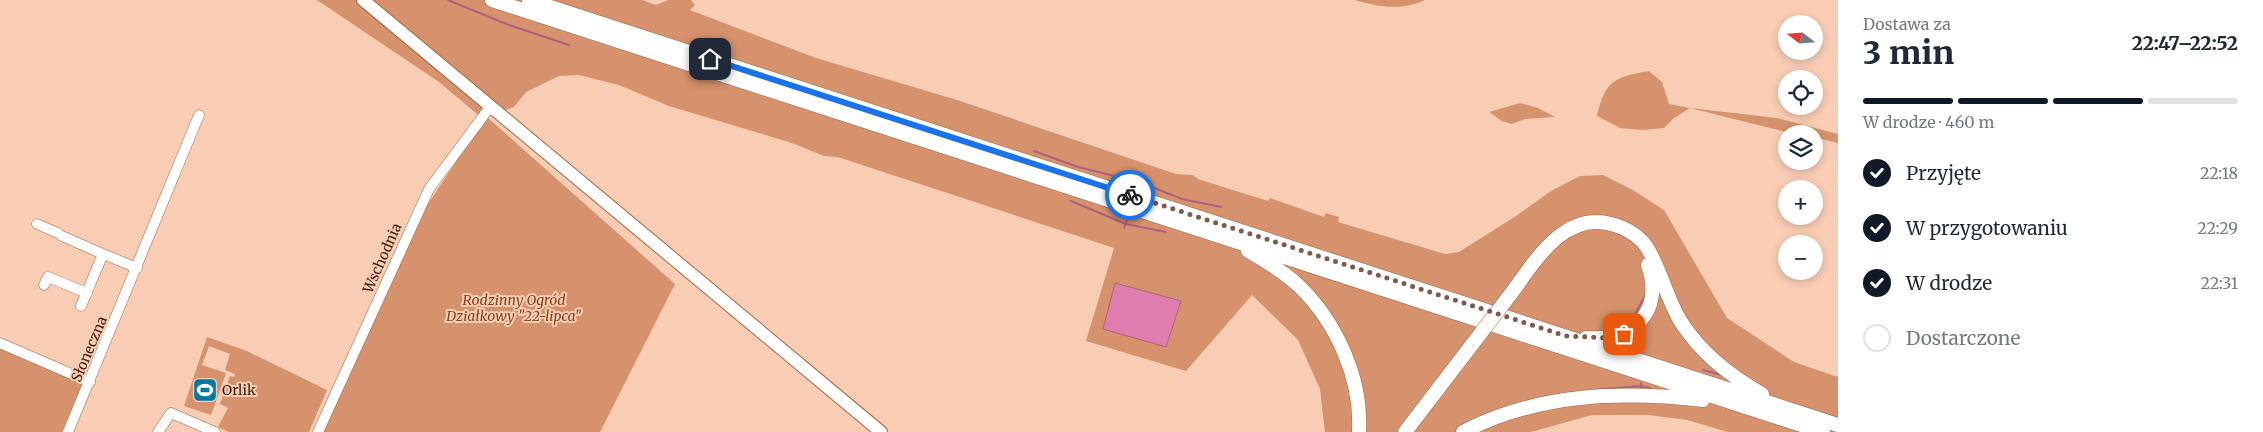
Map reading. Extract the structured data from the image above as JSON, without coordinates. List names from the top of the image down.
{
  "streets": {
    "street": ["Wschodnia", "Słoneczna"]
  },
  "parks": ["Rodzinny Ogród Działkowy \"22-lipca\""],
  "places": {
    "sports": ["Orlik"]
  },
  "north": "left",
  "page": {
    "heading": ["3 min", "Dostawa za", "22:47–22:52"],
    "map_buttons": ["+", "−"],
    "bar": "W drodze · 460 m",
    "list": [
      ["Przyjęte", "22:18"],
      ["W przygotowaniu", "22:29"],
      ["W drodze", "22:31"],
      "Dostarczone"
    ]
  }
}
